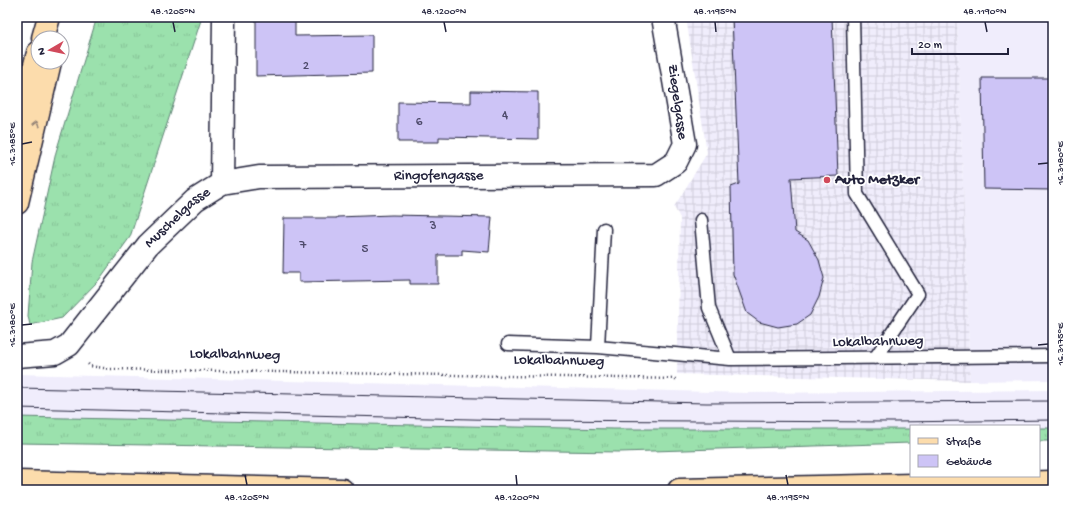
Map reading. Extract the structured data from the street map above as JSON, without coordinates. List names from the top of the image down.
{
  "streets": {
    "street": ["Ziegelgasse", "Ringofengasse", "Muschelgasse"],
    "lane": ["Lokalbahnweg"]
  },
  "crossings": [
    ["Ziegelgasse", "Ringofengasse"],
    ["Ringofengasse", "Muschelgasse"],
    ["Muschelgasse", "Lokalbahnweg"]
  ],
  "places": ["Auto Metzker"],
  "house_numbers": [
    "2",
    "4",
    "6",
    "3",
    "7",
    "5"
  ],
  "legend": ["Straße", "Gebäude"],
  "scale_bar": "20 m",
  "north": "left",
  "coordinates": [
    "48.1205°N",
    "48.1200°N",
    "48.1195°N",
    "48.1190°N",
    "16.3185°E",
    "16.3180°E",
    "16.3175°E"
  ]
}
